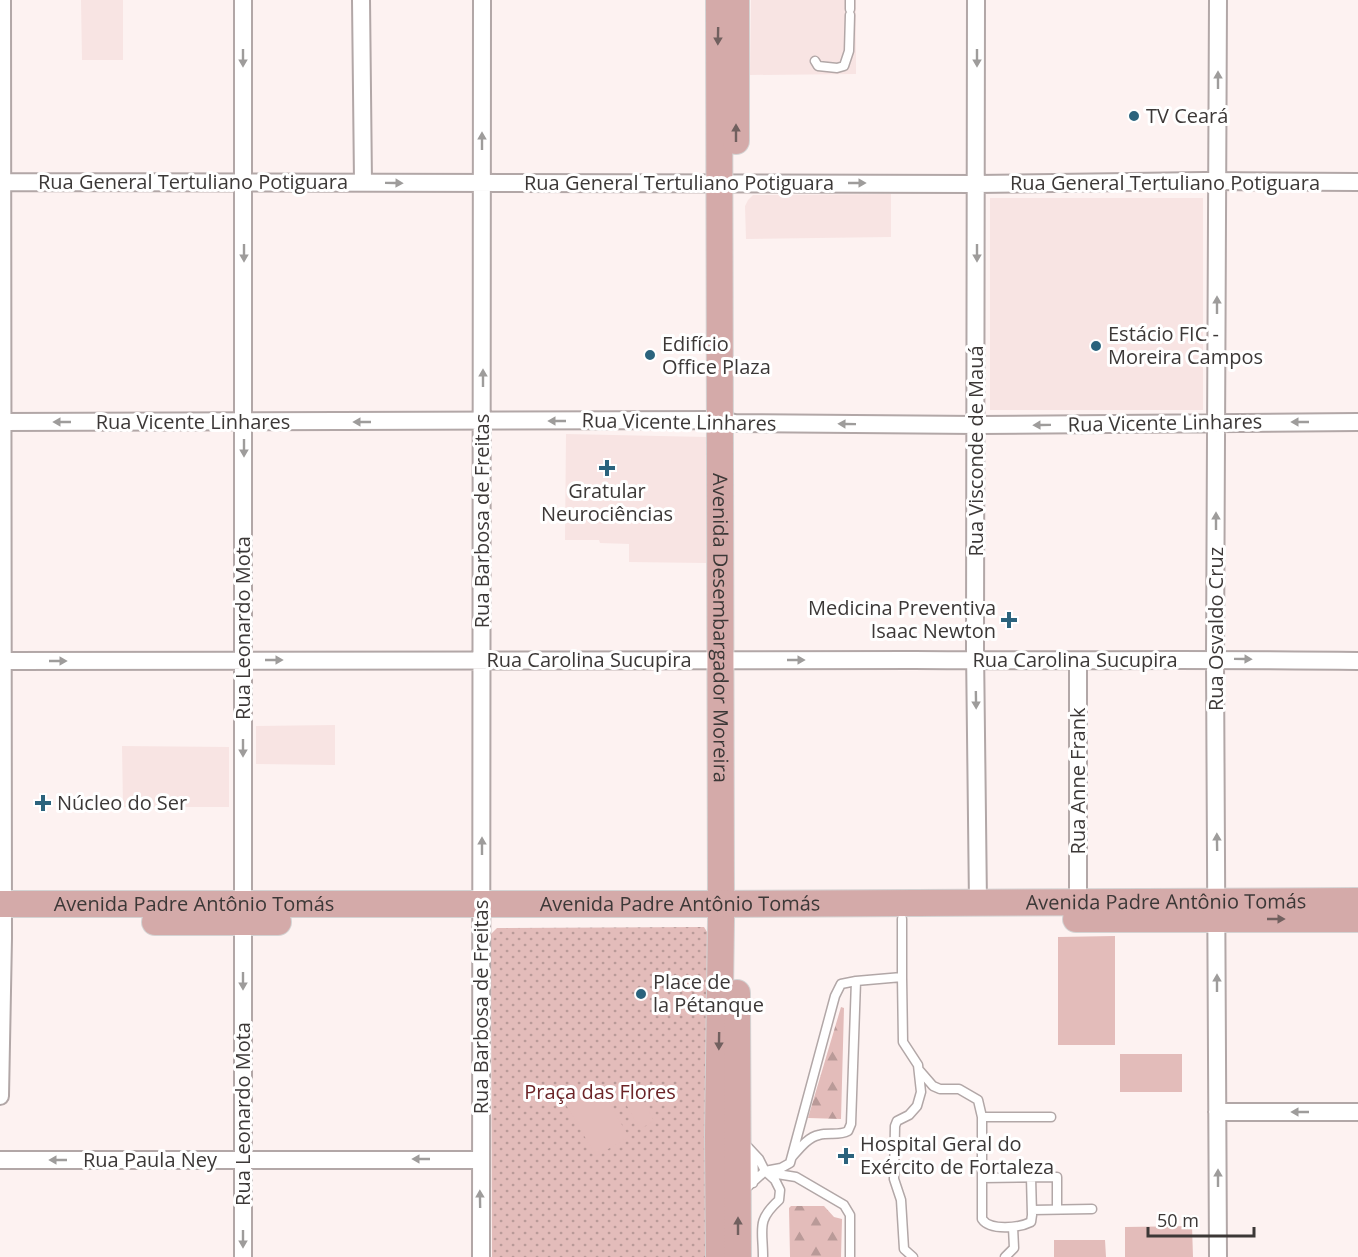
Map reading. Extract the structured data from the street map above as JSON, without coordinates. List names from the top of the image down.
{
  "streets": {
    "main road": ["Avenida Desembargador Moreira", "Avenida Padre Antônio Tomás"],
    "street": [
      "Rua General Tertuliano Potiguara",
      "Rua Vicente Linhares",
      "Rua Visconde de Mauá",
      "Rua Barbosa de Freitas",
      "Rua Leonardo Mota",
      "Rua Osvaldo Cruz",
      "Rua Carolina Sucupira",
      "Rua Anne Frank",
      "Rua Paula Ney"
    ]
  },
  "crossings": [
    ["Rua General Tertuliano Potiguara", "Rua Visconde de Mauá"],
    ["Rua General Tertuliano Potiguara", "Rua Barbosa de Freitas"],
    ["Rua General Tertuliano Potiguara", "Rua Leonardo Mota"],
    ["Rua General Tertuliano Potiguara", "Avenida Desembargador Moreira"],
    ["Rua General Tertuliano Potiguara", "Rua Osvaldo Cruz"],
    ["Rua Vicente Linhares", "Rua Visconde de Mauá"],
    ["Rua Vicente Linhares", "Rua Barbosa de Freitas"],
    ["Rua Vicente Linhares", "Rua Leonardo Mota"],
    ["Rua Vicente Linhares", "Avenida Desembargador Moreira"],
    ["Rua Vicente Linhares", "Rua Osvaldo Cruz"],
    ["Rua Visconde de Mauá", "Rua Carolina Sucupira"],
    ["Rua Visconde de Mauá", "Avenida Padre Antônio Tomás"],
    ["Rua Barbosa de Freitas", "Rua Carolina Sucupira"],
    ["Rua Barbosa de Freitas", "Avenida Padre Antônio Tomás"],
    ["Rua Barbosa de Freitas", "Rua Paula Ney"],
    ["Rua Leonardo Mota", "Rua Carolina Sucupira"],
    ["Rua Leonardo Mota", "Avenida Padre Antônio Tomás"],
    ["Rua Leonardo Mota", "Rua Paula Ney"],
    ["Avenida Desembargador Moreira", "Rua Carolina Sucupira"],
    ["Avenida Desembargador Moreira", "Avenida Padre Antônio Tomás"],
    ["Rua Osvaldo Cruz", "Rua Carolina Sucupira"],
    ["Rua Osvaldo Cruz", "Avenida Padre Antônio Tomás"],
    ["Rua Carolina Sucupira", "Rua Anne Frank"],
    ["Rua Anne Frank", "Avenida Padre Antônio Tomás"]
  ],
  "one_way": [
    "Rua Vicente Linhares",
    "Rua Visconde de Mauá",
    "Rua Barbosa de Freitas",
    "Rua Leonardo Mota",
    "Rua Osvaldo Cruz",
    "Rua Carolina Sucupira",
    "Rua Paula Ney"
  ],
  "parks": ["Praça das Flores"],
  "places": {
    "other": [
      "TV Ceará",
      "Estácio FIC - Moreira Campos",
      "Edifício Office Plaza",
      "Place de la Pétanque"
    ],
    "health": [
      "Gratular Neurociências",
      "Medicina Preventiva Isaac Newton",
      "Núcleo do Ser",
      "Hospital Geral do Exército de Fortaleza"
    ]
  },
  "scale_bar": "50 m"
}
